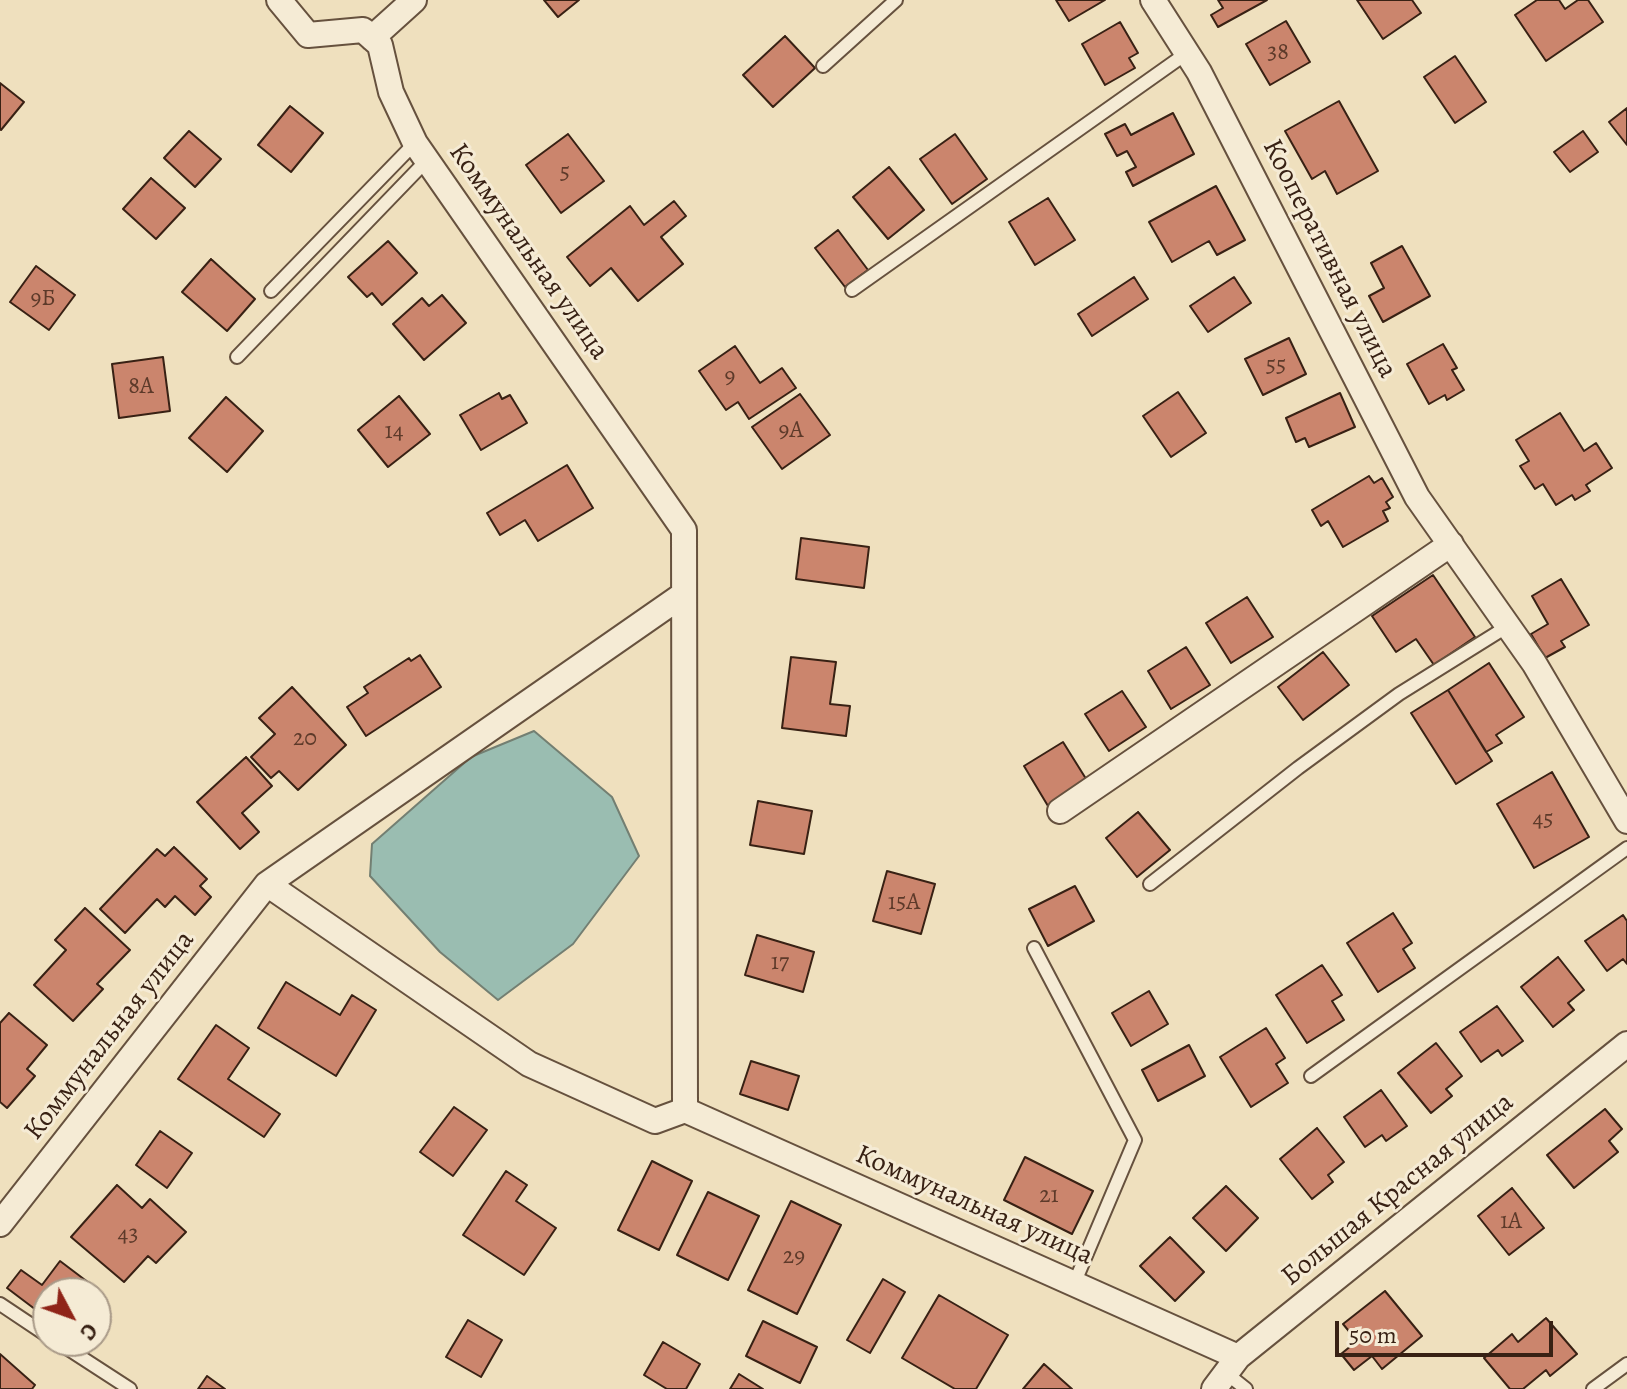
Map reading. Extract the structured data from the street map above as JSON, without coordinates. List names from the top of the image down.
{
  "streets": {
    "street": ["Коммунальная улица", "Кооперативная улица", "Большая Красная улица"]
  },
  "crossings": [
    ["Коммунальная улица", "Большая Красная улица"]
  ],
  "house_numbers": [
    "38",
    "5",
    "9Б",
    "55",
    "9",
    "8А",
    "9А",
    "14",
    "20",
    "45",
    "15А",
    "17",
    "21",
    "1А",
    "43",
    "29"
  ],
  "scale_bar": "50 m",
  "north": "bottom right"
}
